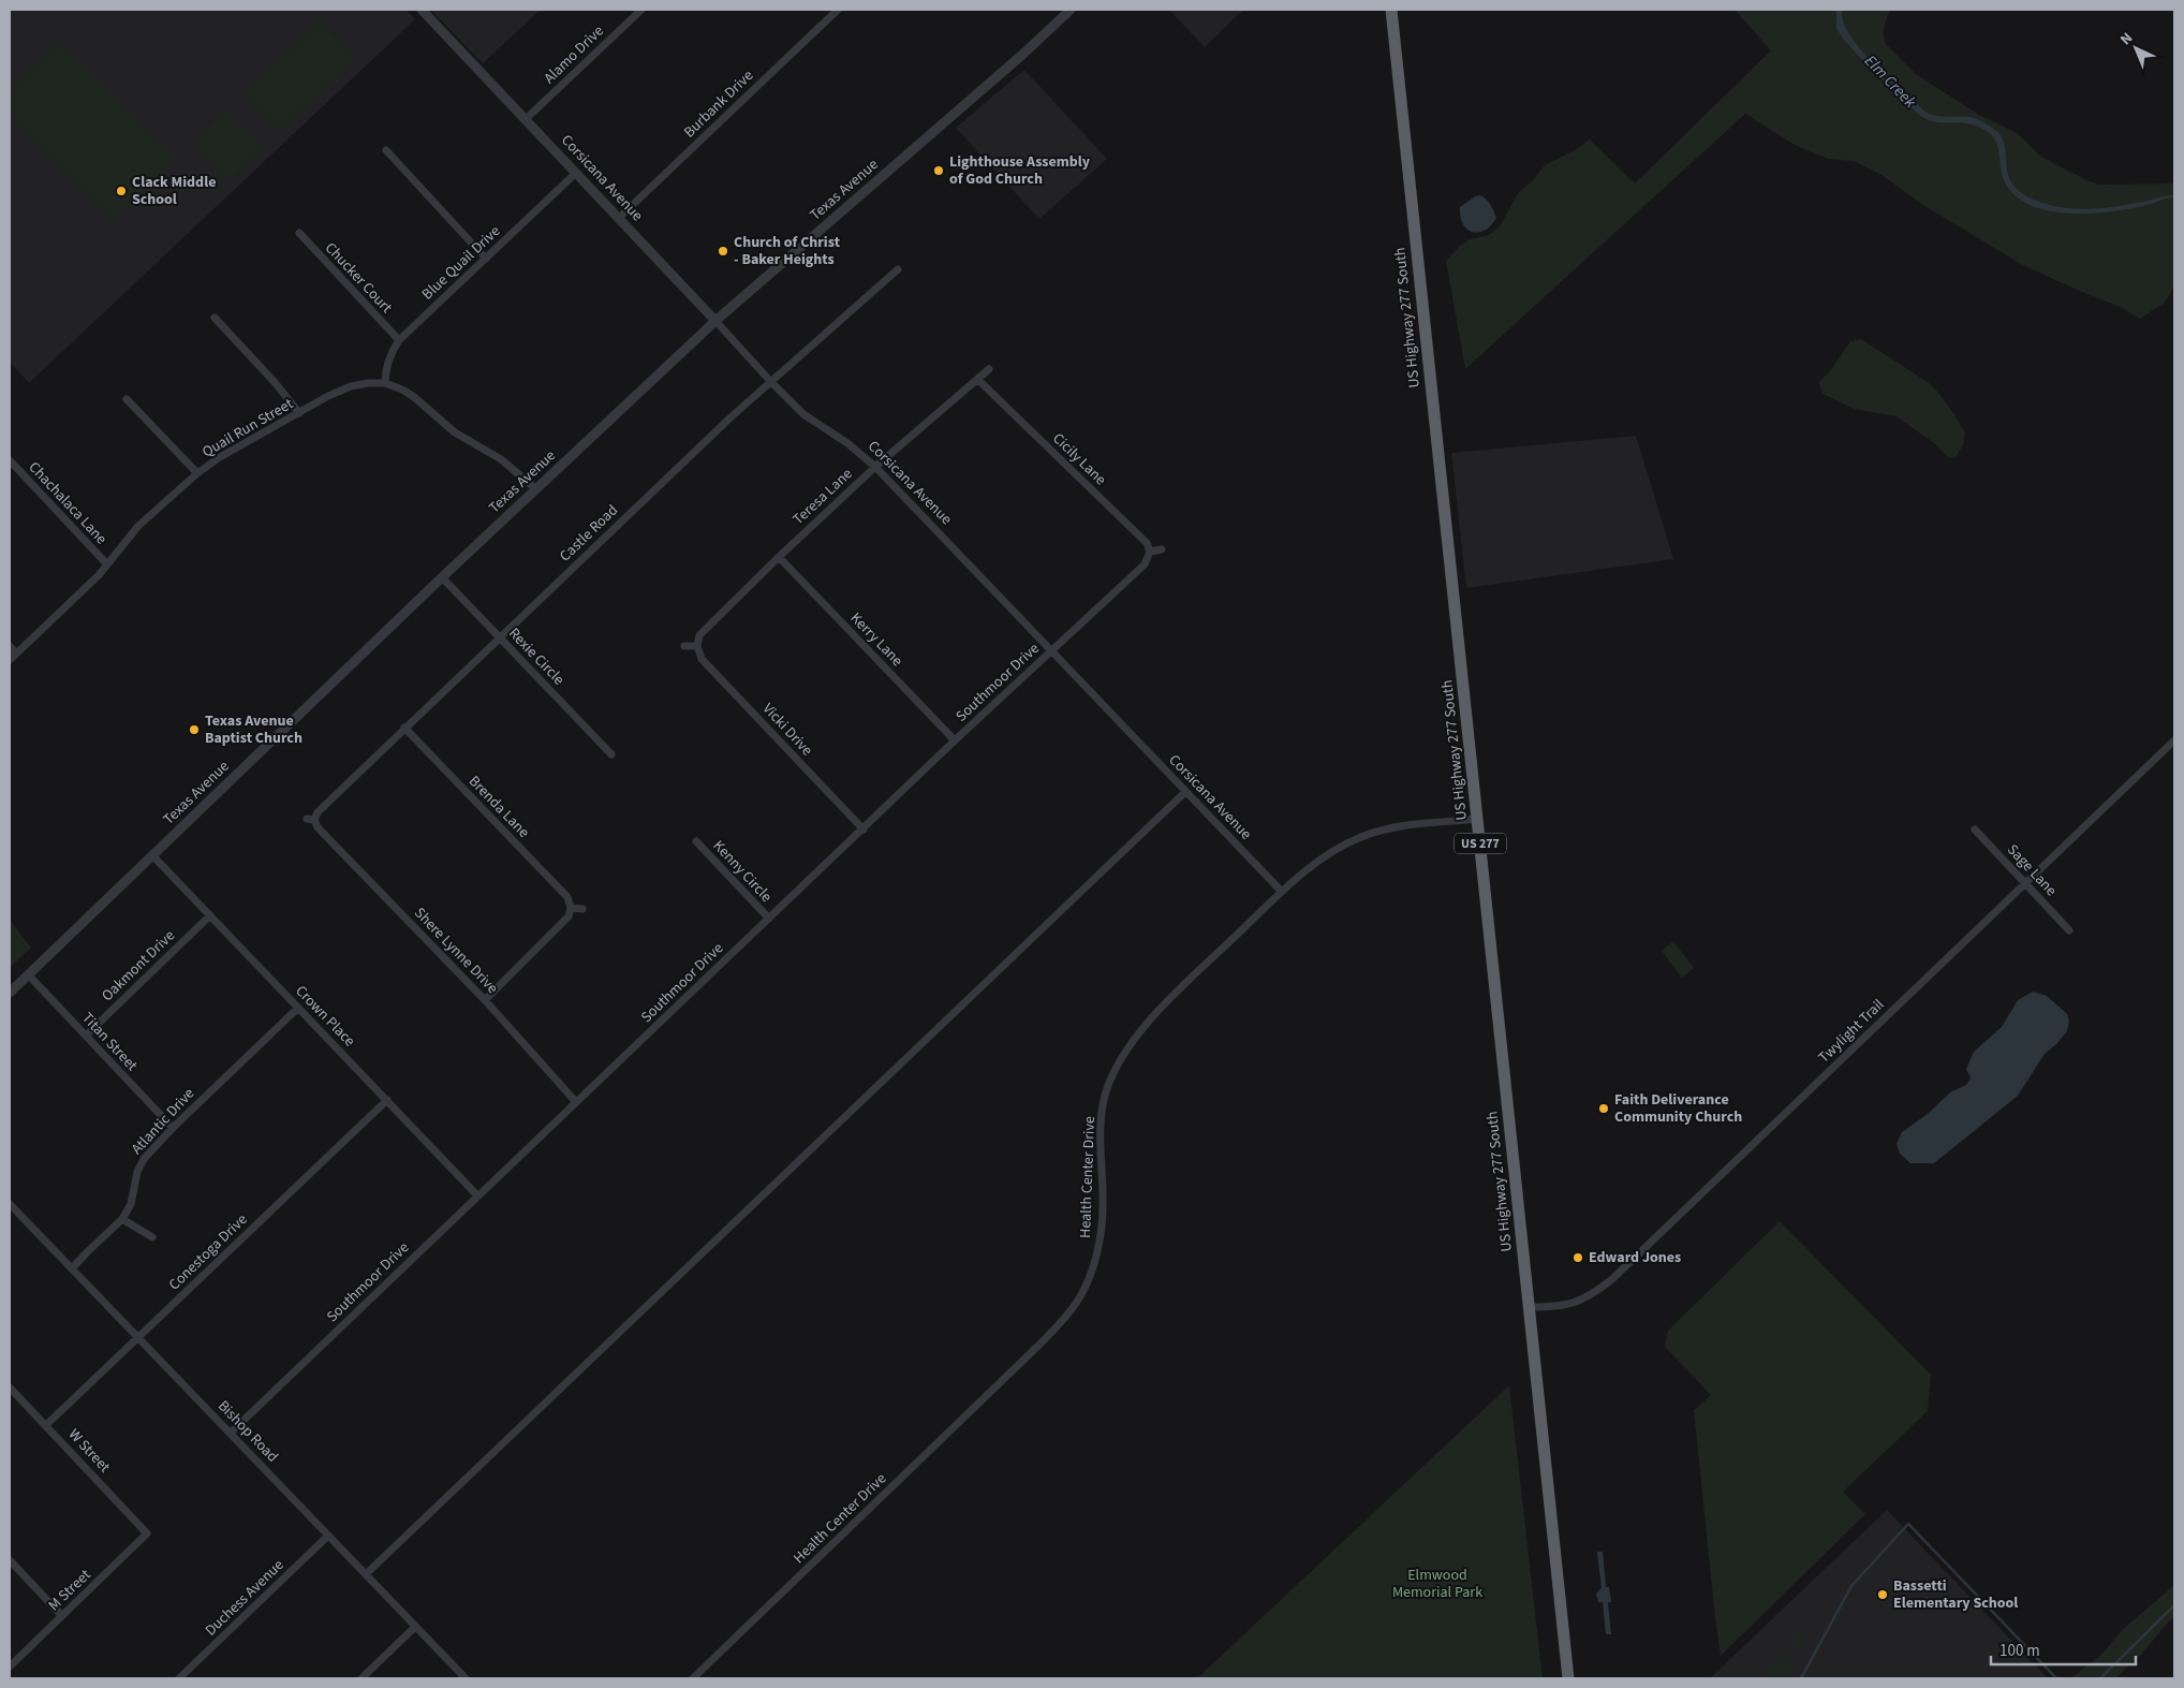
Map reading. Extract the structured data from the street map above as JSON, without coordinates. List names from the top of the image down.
{
  "streets": {
    "highway": ["US Highway 277 South", "US 277"],
    "street": [
      "Alamo Drive",
      "Burbank Drive",
      "Corsicana Avenue",
      "Texas Avenue",
      "Blue Quail Drive",
      "Chucker Court",
      "Quail Run Street",
      "Cicily Lane",
      "Teresa Lane",
      "Chachalaca Lane",
      "Castle Road",
      "Kerry Lane",
      "Rexie Circle",
      "Southmoor Drive",
      "Vicki Drive",
      "Brenda Lane",
      "Sage Lane",
      "Kenny Circle",
      "Shere Lynne Drive",
      "Oakmont Drive",
      "Crown Place",
      "Twylight Trail",
      "Titan Street",
      "Atlantic Drive",
      "Health Center Drive",
      "Conestoga Drive",
      "Bishop Road",
      "W Street",
      "M Street",
      "Duchess Avenue"
    ]
  },
  "crossings": [
    ["Alamo Drive", "Corsicana Avenue"],
    ["Burbank Drive", "Corsicana Avenue"],
    ["Corsicana Avenue", "Texas Avenue"],
    ["Corsicana Avenue", "Blue Quail Drive"],
    ["Corsicana Avenue", "Teresa Lane"],
    ["Corsicana Avenue", "Castle Road"],
    ["Corsicana Avenue", "Southmoor Drive"],
    ["Corsicana Avenue", "Health Center Drive"],
    ["Texas Avenue", "Quail Run Street"],
    ["Texas Avenue", "Rexie Circle"],
    ["Texas Avenue", "Crown Place"],
    ["Texas Avenue", "Titan Street"],
    ["Blue Quail Drive", "Chucker Court"],
    ["Blue Quail Drive", "Quail Run Street"],
    ["US Highway 277 South", "Twylight Trail"],
    ["US Highway 277 South", "Health Center Drive"],
    ["Quail Run Street", "Chachalaca Lane"],
    ["Cicily Lane", "Teresa Lane"],
    ["Cicily Lane", "Southmoor Drive"],
    ["Teresa Lane", "Kerry Lane"],
    ["Teresa Lane", "Vicki Drive"],
    ["Castle Road", "Rexie Circle"],
    ["Castle Road", "Brenda Lane"],
    ["Castle Road", "Shere Lynne Drive"],
    ["Kerry Lane", "Southmoor Drive"],
    ["Southmoor Drive", "Vicki Drive"],
    ["Southmoor Drive", "Kenny Circle"],
    ["Southmoor Drive", "Shere Lynne Drive"],
    ["Southmoor Drive", "Crown Place"],
    ["Southmoor Drive", "Bishop Road"],
    ["Sage Lane", "Twylight Trail"],
    ["Oakmont Drive", "Crown Place"],
    ["Oakmont Drive", "Titan Street"],
    ["Crown Place", "Atlantic Drive"],
    ["Crown Place", "Conestoga Drive"],
    ["Titan Street", "Atlantic Drive"],
    ["Atlantic Drive", "Bishop Road"],
    ["Conestoga Drive", "Bishop Road"],
    ["Conestoga Drive", "W Street"],
    ["Bishop Road", "Duchess Avenue"],
    ["W Street", "M Street"]
  ],
  "water": ["Elm Creek"],
  "parks": ["Elmwood Memorial Park"],
  "places": [
    "Lighthouse Assembly of God Church",
    "Clack Middle School",
    "Church of Christ - Baker Heights",
    "Texas Avenue Baptist Church",
    "Faith Deliverance Community Church",
    "Edward Jones",
    "Bassetti Elementary School"
  ],
  "scale_bar": "100 m",
  "north": "top left"
}
